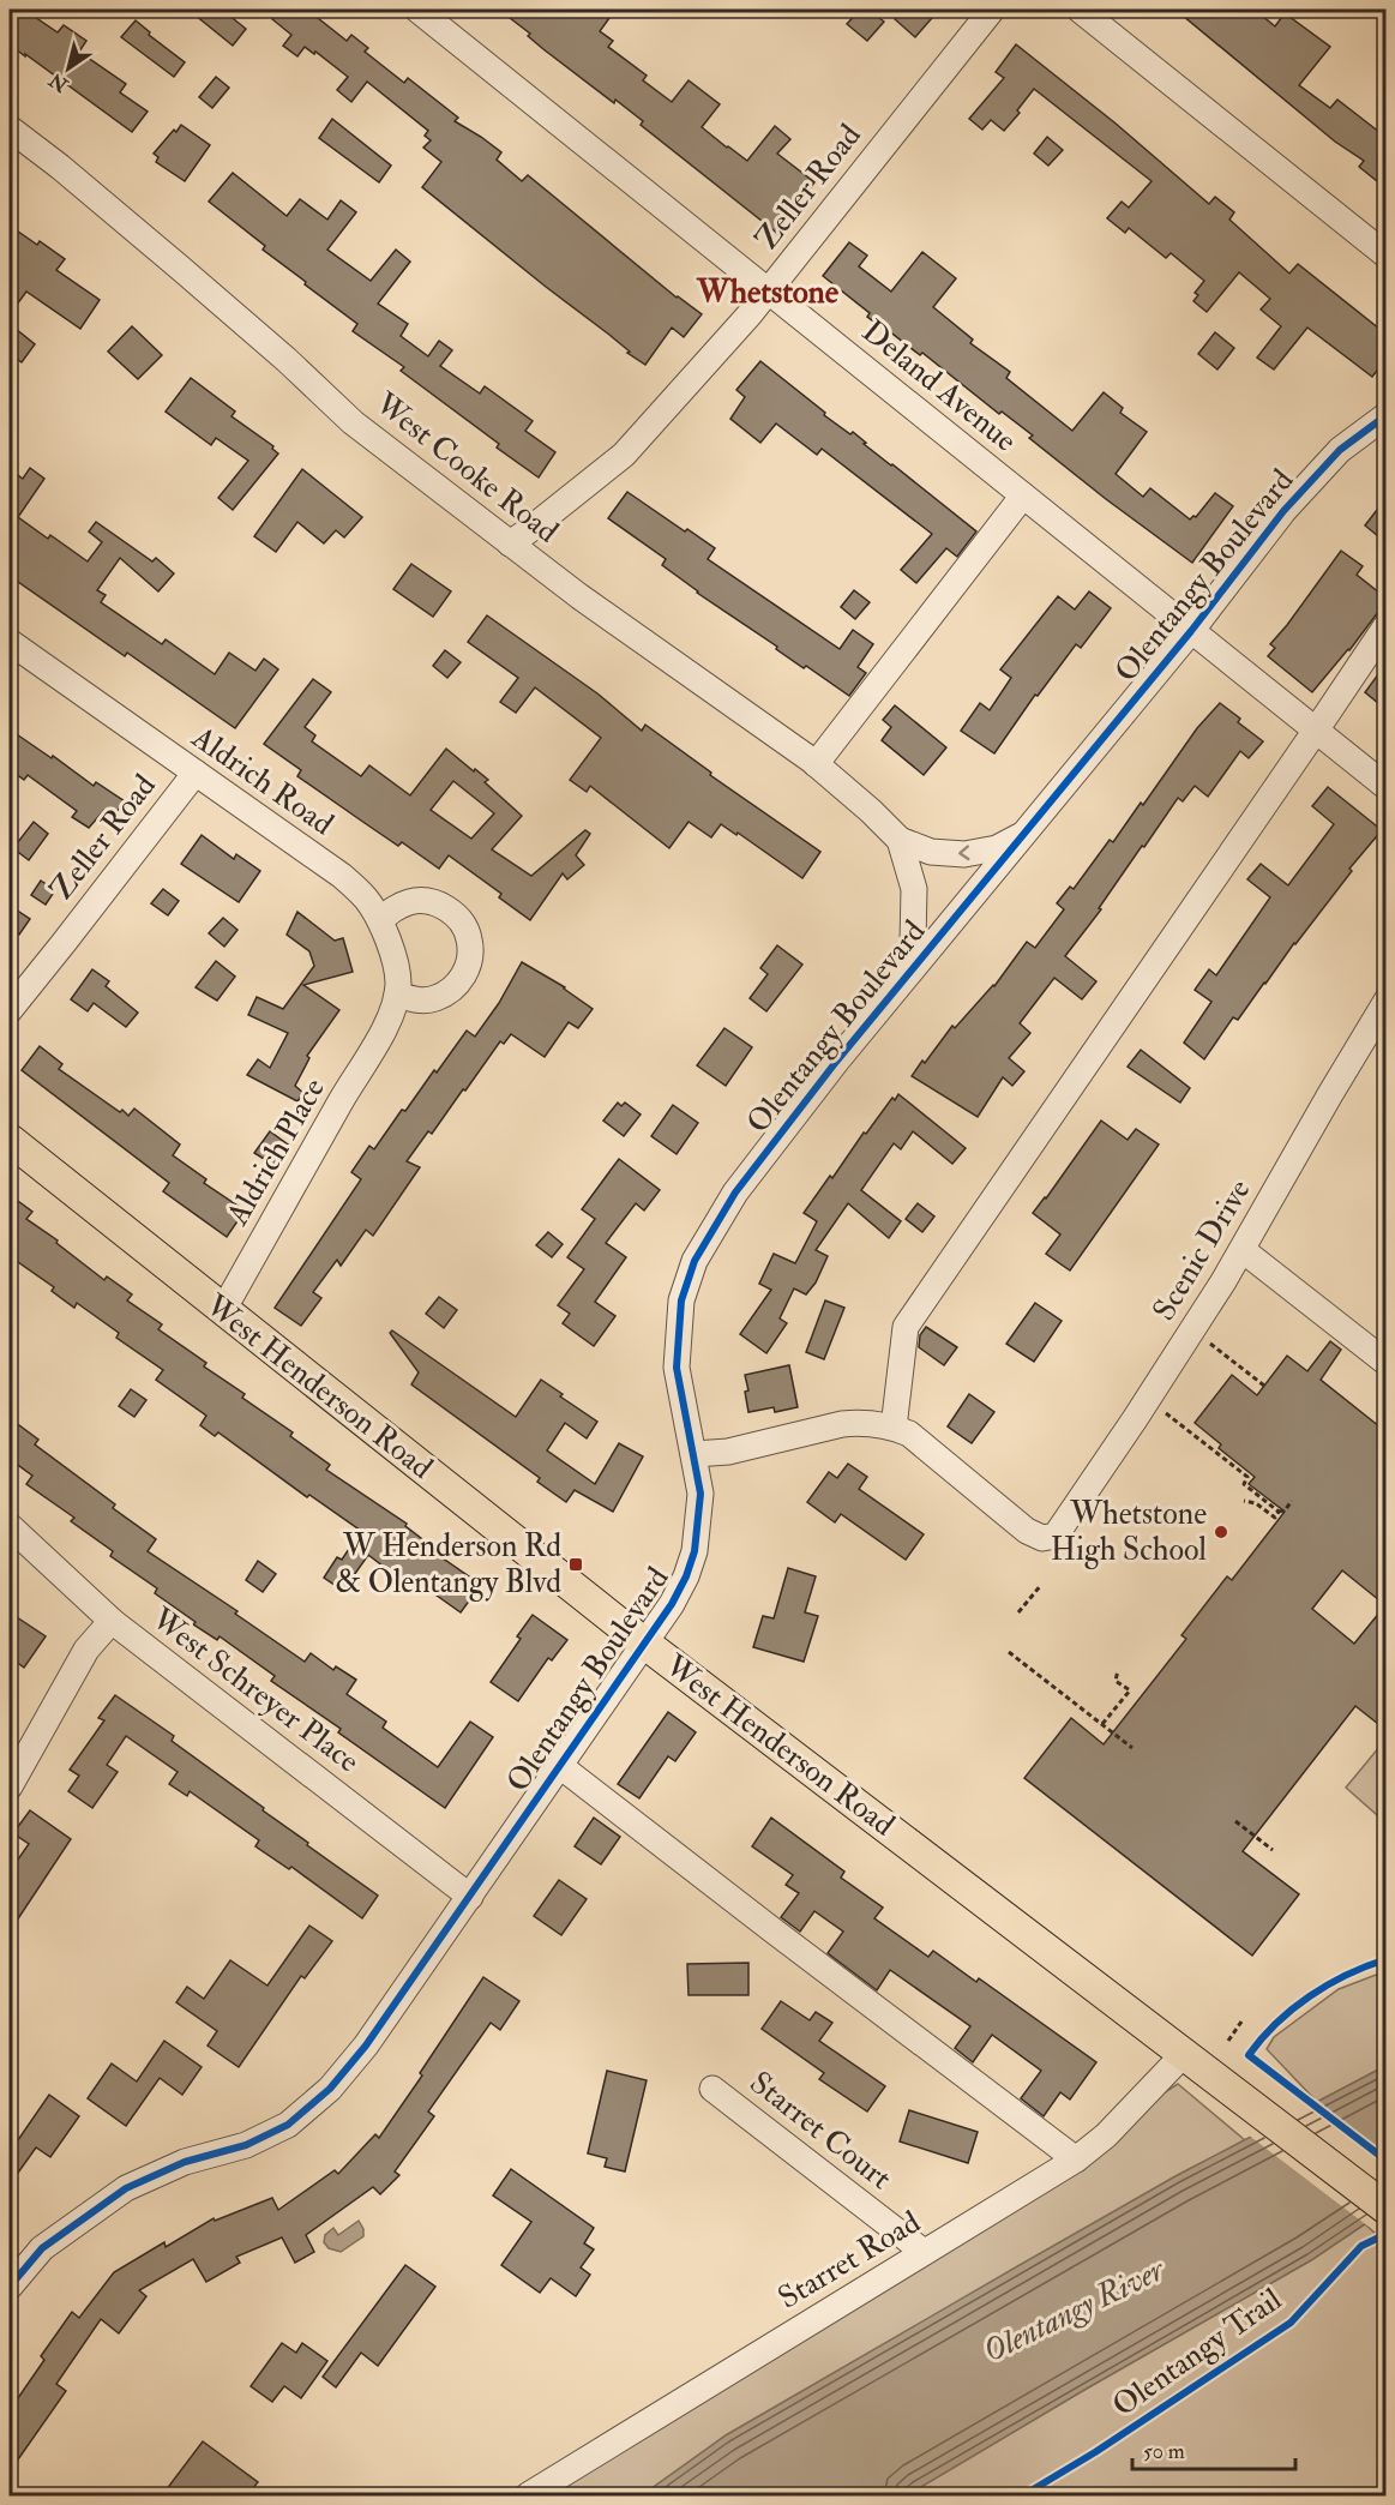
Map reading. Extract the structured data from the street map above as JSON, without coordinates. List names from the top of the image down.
{
  "streets": {
    "main road": ["West Henderson Road"],
    "street": [
      "Zeller Road",
      "Deland Avenue",
      "West Cooke Road",
      "Olentangy Boulevard",
      "Aldrich Road",
      "Aldrich Place",
      "Scenic Drive",
      "West Schreyer Place",
      "Starret Court",
      "Starret Road"
    ],
    "cycle path": ["Olentangy Trail"]
  },
  "crossings": [
    ["Zeller Road", "Deland Avenue"],
    ["Zeller Road", "West Cooke Road"],
    ["Zeller Road", "Aldrich Road"],
    ["Deland Avenue", "Olentangy Boulevard"],
    ["West Cooke Road", "Olentangy Boulevard"],
    ["Olentangy Boulevard", "West Henderson Road"],
    ["Olentangy Boulevard", "West Schreyer Place"],
    ["Aldrich Road", "Aldrich Place"],
    ["Aldrich Place", "West Henderson Road"],
    ["West Henderson Road", "Starret Road"],
    ["Starret Court", "Starret Road"]
  ],
  "districts": ["Whetstone"],
  "water": ["Olentangy River"],
  "places": {
    "other": ["Whetstone High School"],
    "transit": ["W Henderson Rd & Olentangy Blvd"]
  },
  "scale_bar": "50 m",
  "north": "bottom left"
}
